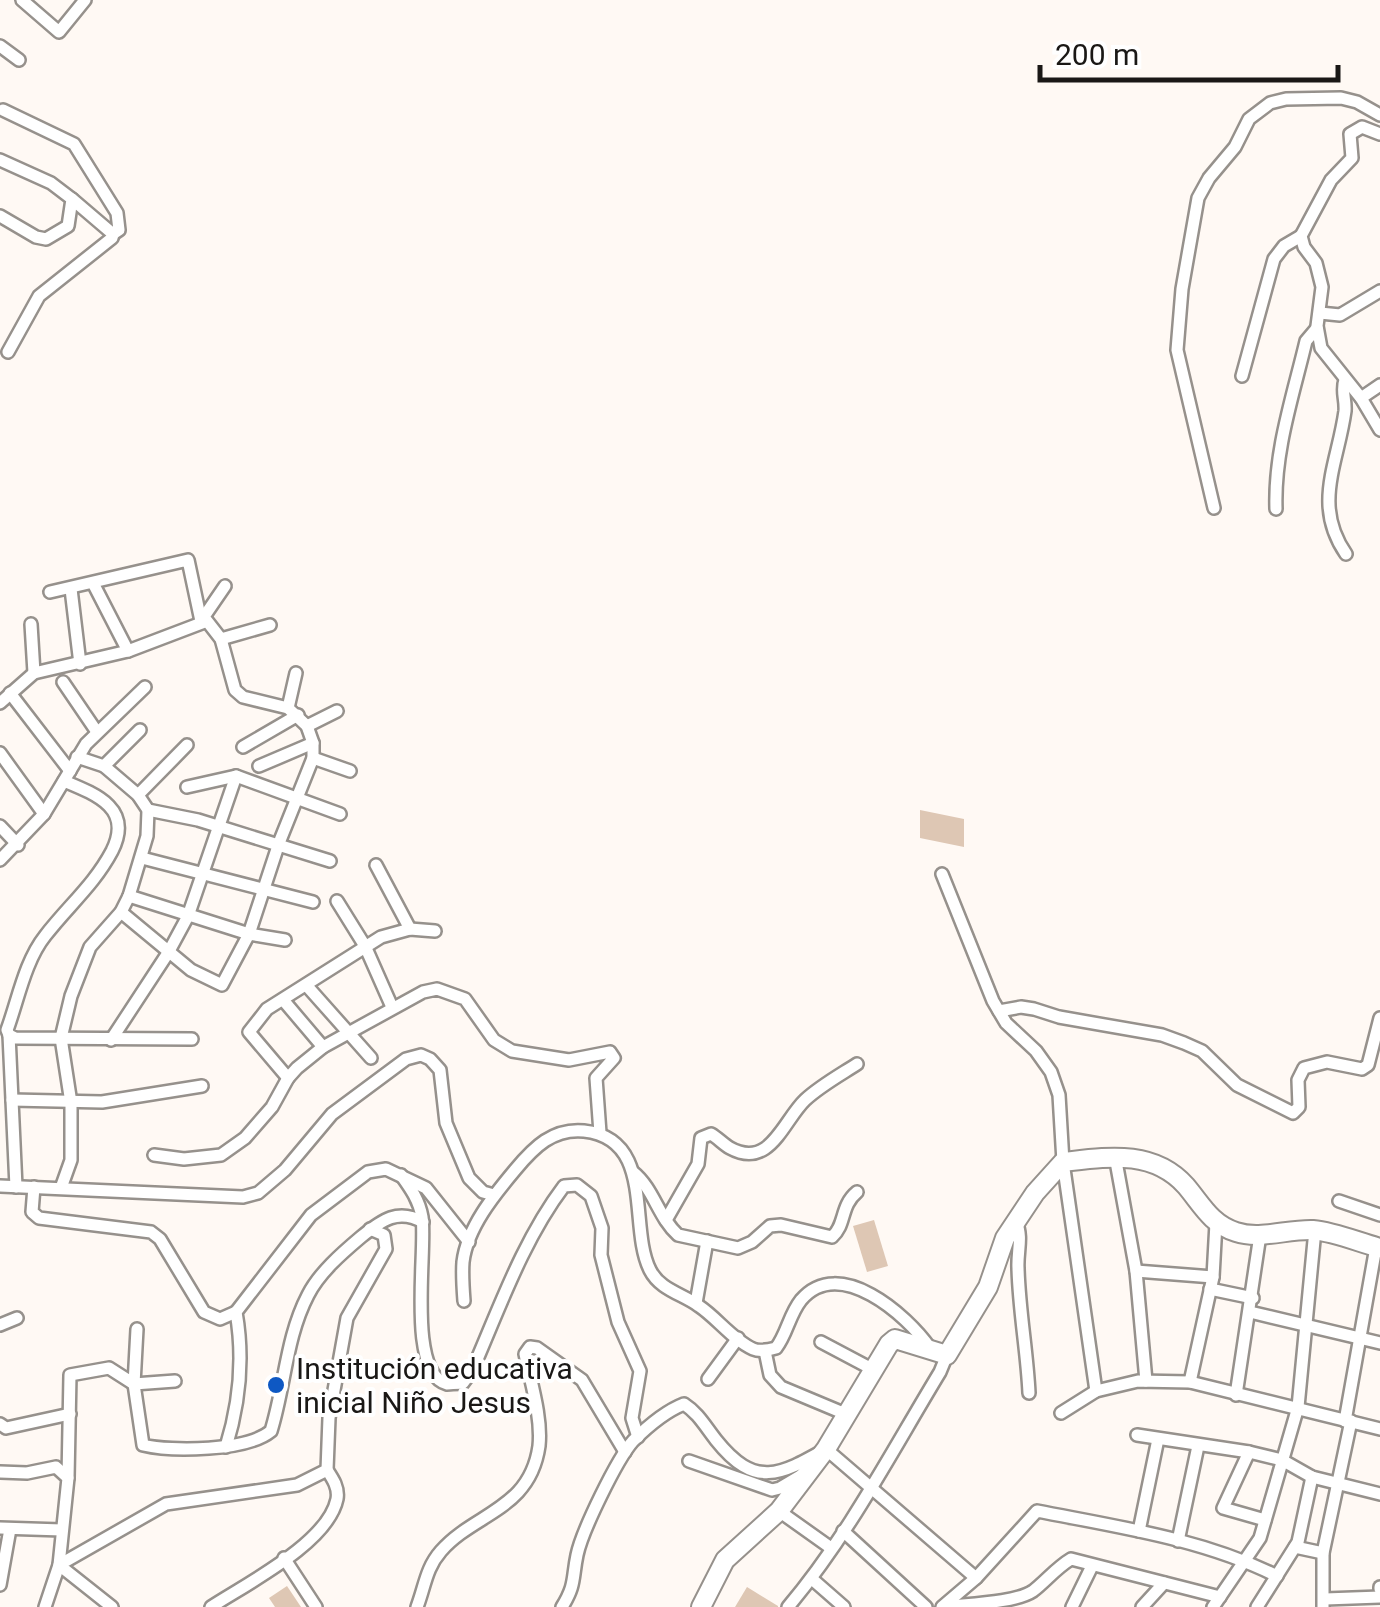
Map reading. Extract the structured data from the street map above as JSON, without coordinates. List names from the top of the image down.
{
  "places": ["Institución educativa inicial Niño Jesus"],
  "scale_bar": "200 m"
}
